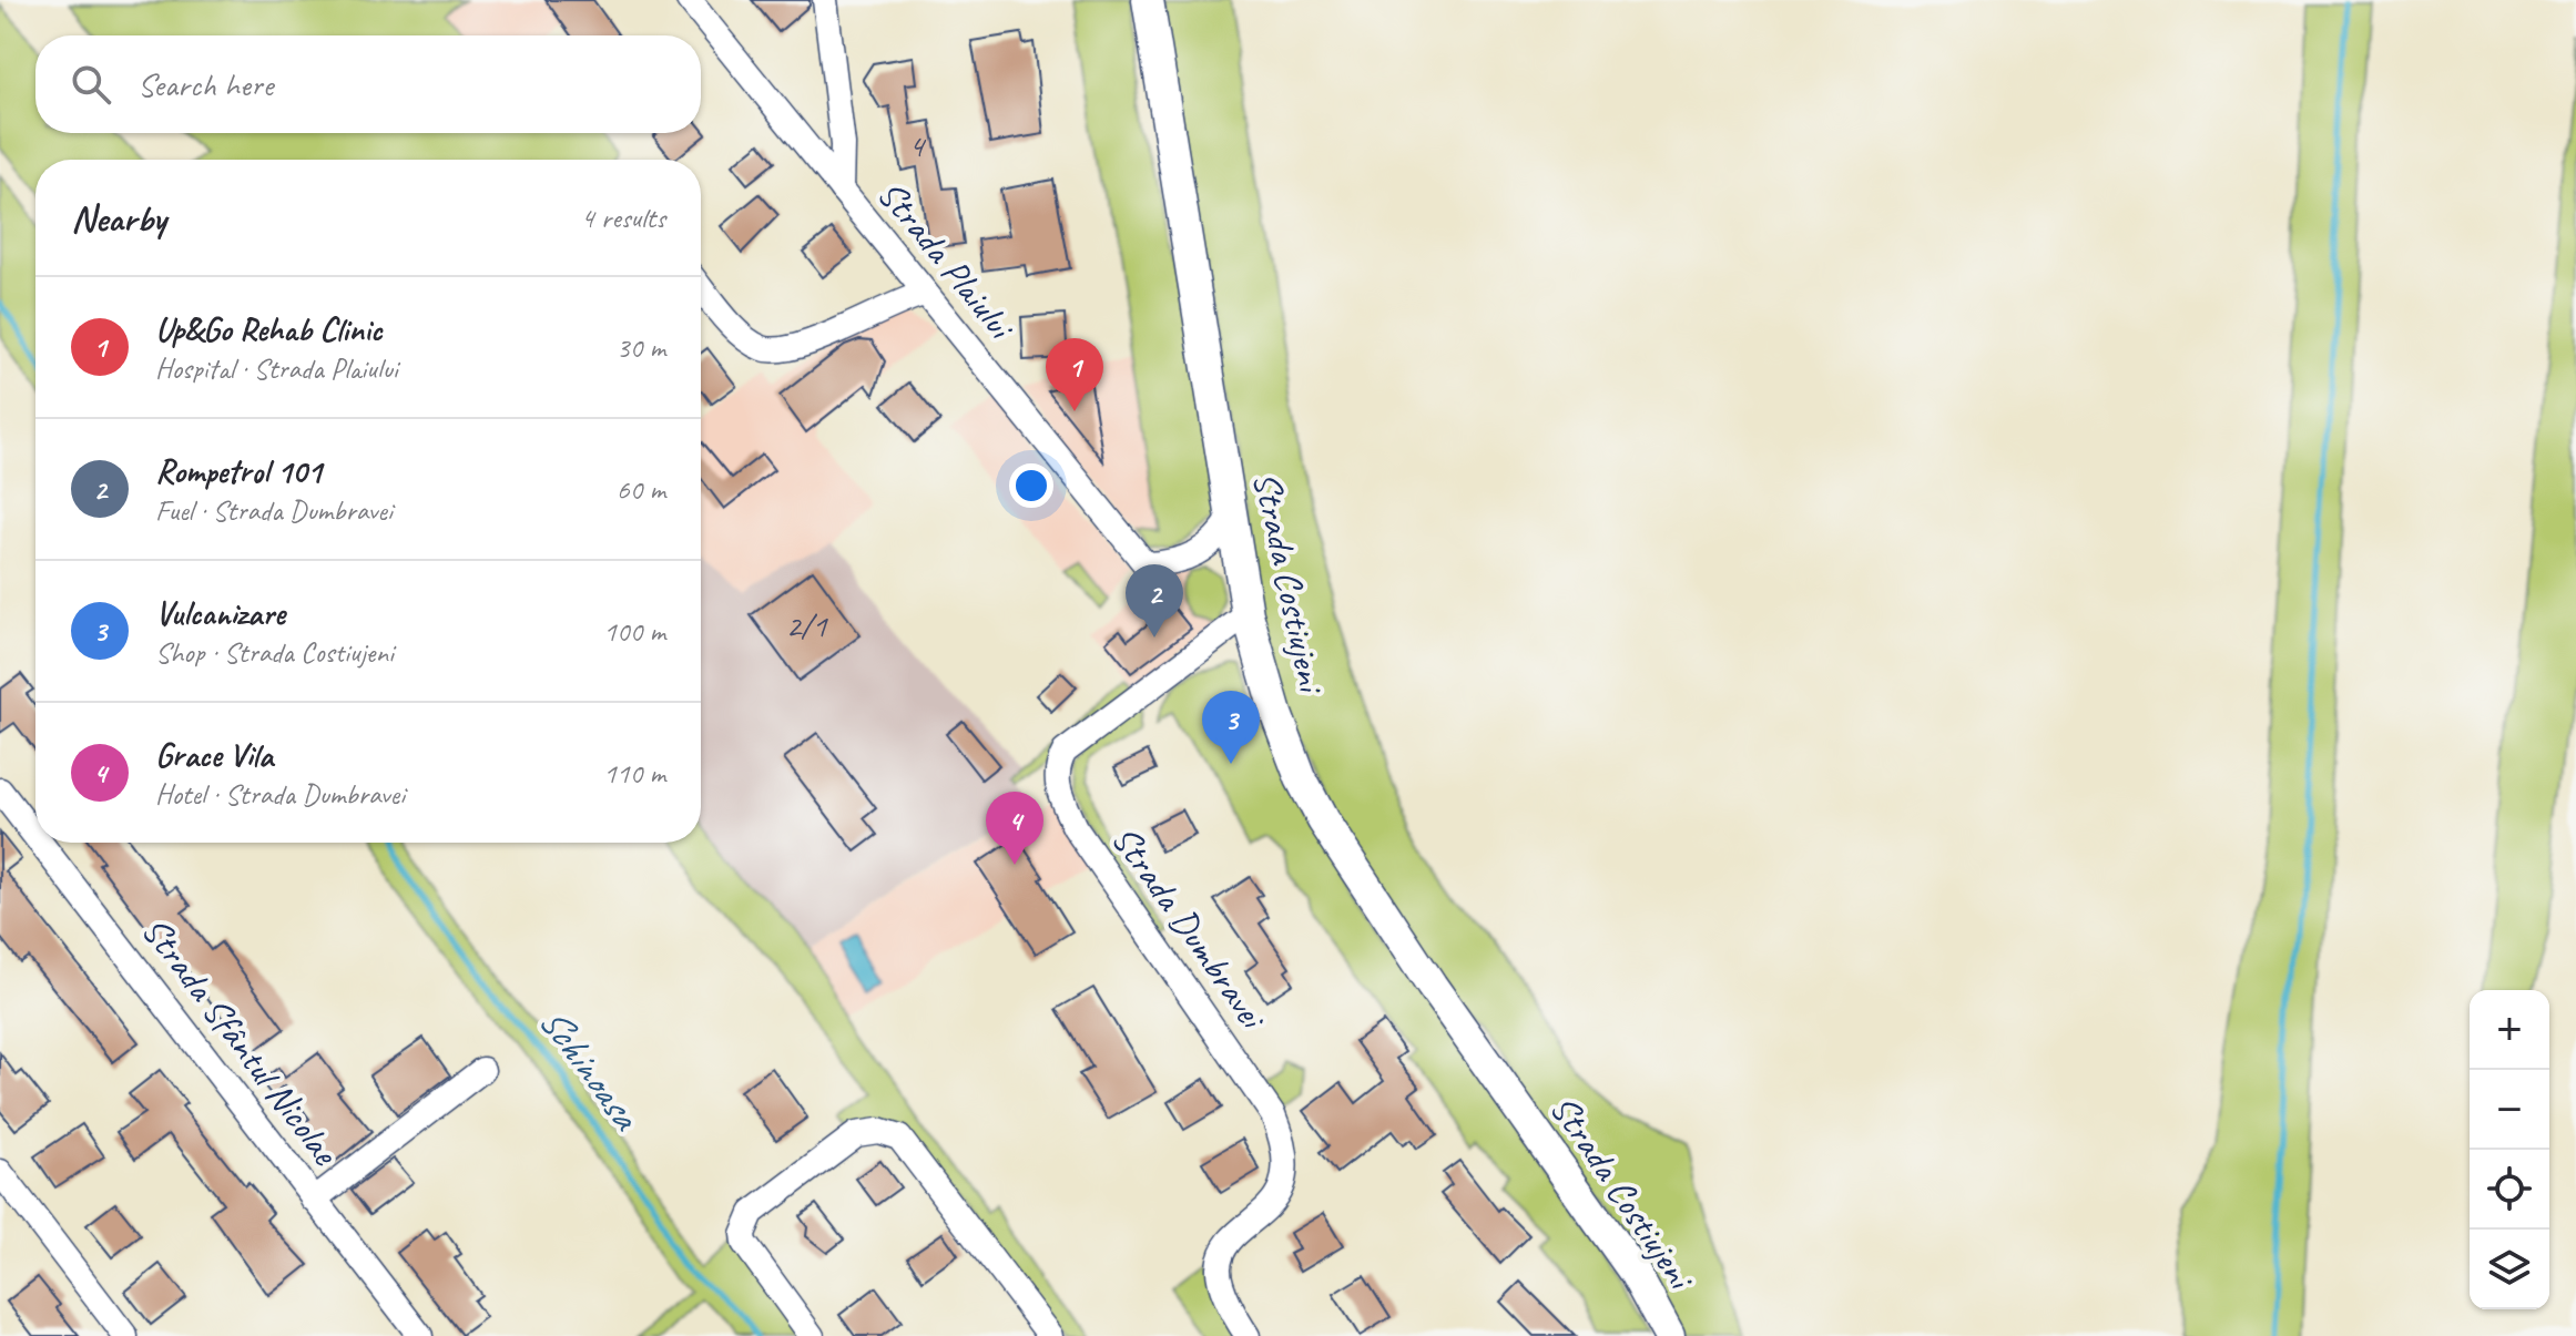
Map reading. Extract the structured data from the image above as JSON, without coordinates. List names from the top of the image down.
{
  "streets": {
    "street": [
      "Strada Plaiului",
      "Strada Costiujeni",
      "Strada Dumbravei",
      "Strada Sfântul Nicolae"
    ]
  },
  "crossings": [
    ["Strada Plaiului", "Strada Costiujeni"],
    ["Strada Costiujeni", "Strada Dumbravei"]
  ],
  "water": ["Schinoasa"],
  "house_numbers": ["4", "2/1"],
  "page": {
    "search": "Search here",
    "heading": ["Nearby", "4 results"],
    "list": [
      {
        "mark": "1",
        "name": "Up&Go Rehab Clinic",
        "note": "Hospital · Strada Plaiului",
        "value": "30 m"
      },
      {
        "mark": "2",
        "name": "Rompetrol 101",
        "note": "Fuel · Strada Dumbravei",
        "value": "60 m"
      },
      {
        "mark": "3",
        "name": "Vulcanizare",
        "note": "Shop · Strada Costiujeni",
        "value": "100 m"
      },
      {
        "mark": "4",
        "name": "Grace Vila",
        "note": "Hotel · Strada Dumbravei",
        "value": "110 m"
      }
    ],
    "pins": [
      "1",
      "2",
      "3",
      "4"
    ],
    "map_buttons": ["+", "−"]
  }
}
